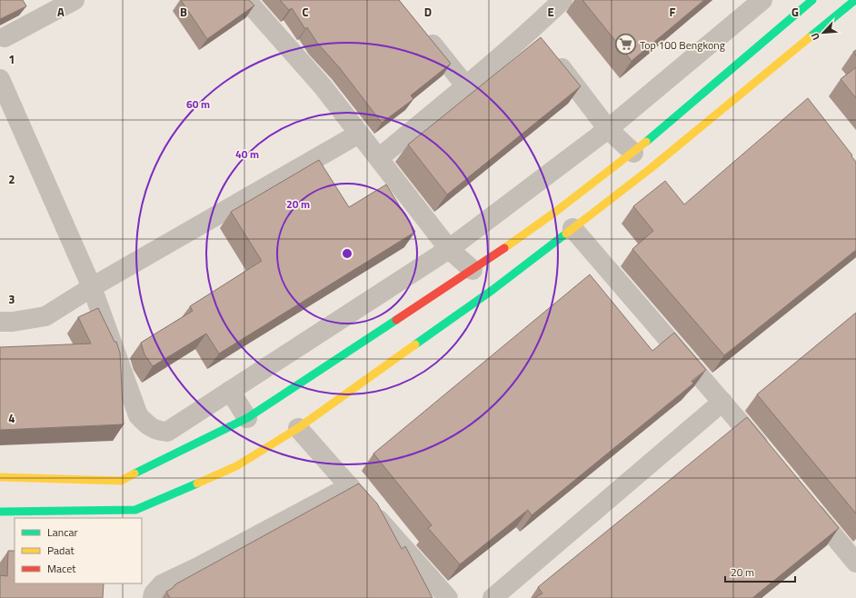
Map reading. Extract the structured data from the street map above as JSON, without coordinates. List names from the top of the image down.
{
  "places": {
    "supermarket": ["Top 100 Bengkong"]
  },
  "legend": ["Lancar", "Padat", "Macet"],
  "scale_bar": "20 m",
  "north": "bottom left",
  "grid": {
    "columns": [
      "A",
      "B",
      "C",
      "D",
      "E",
      "F",
      "G"
    ],
    "rows": [
      "1",
      "2",
      "3",
      "4"
    ]
  },
  "rings": ["60 m", "40 m", "20 m"]
}
